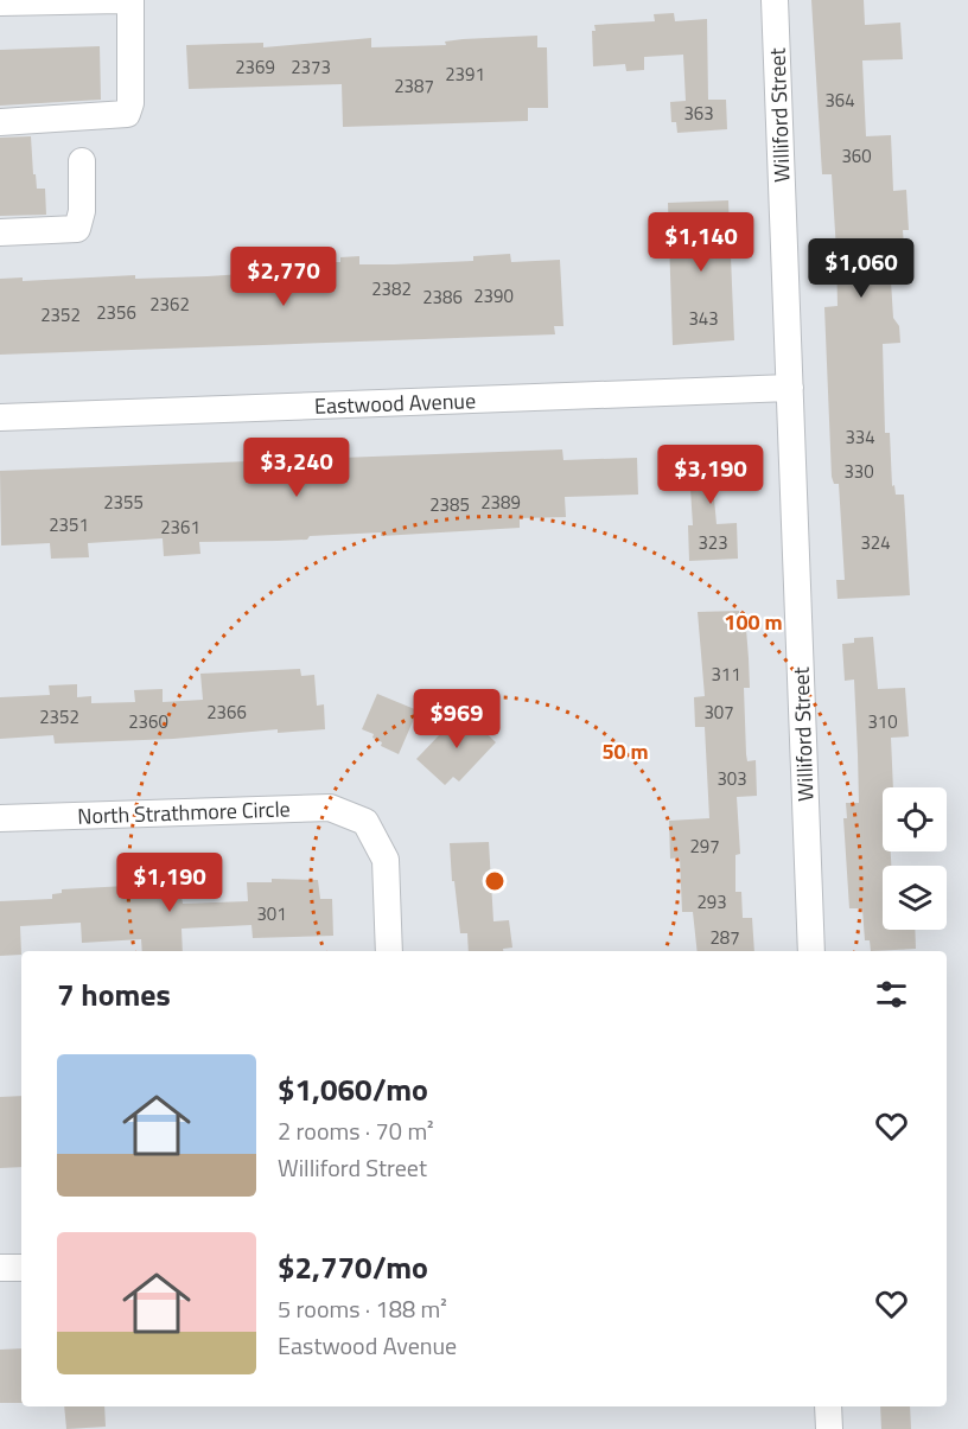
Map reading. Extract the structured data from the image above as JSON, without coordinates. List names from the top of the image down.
{
  "streets": {
    "street": ["Williford Street", "Eastwood Avenue", "North Strathmore Circle"]
  },
  "crossings": [
    ["Williford Street", "Eastwood Avenue"]
  ],
  "house_numbers": [
    "2369",
    "2373",
    "2391",
    "2387",
    "364",
    "363",
    "360",
    "2382",
    "2390",
    "2386",
    "2362",
    "2356",
    "2352",
    "343",
    "334",
    "330",
    "2355",
    "2389",
    "2385",
    "2351",
    "2361",
    "323",
    "324",
    "311",
    "2366",
    "307",
    "2352",
    "2360",
    "310",
    "303",
    "297",
    "293",
    "301",
    "287"
  ],
  "page": {
    "price": [
      "$1,140",
      "$1,060",
      "$2,770",
      "$3,240",
      "$3,190",
      "$969",
      "$1,190"
    ],
    "heading": "7 homes",
    "list": [
      {
        "name": "$1,060/mo",
        "note": "2 rooms · 70 m² · Williford Street"
      },
      {
        "name": "$2,770/mo",
        "note": "5 rooms · 188 m² · Eastwood Avenue"
      }
    ]
  },
  "rings": ["100 m", "50 m"]
}
